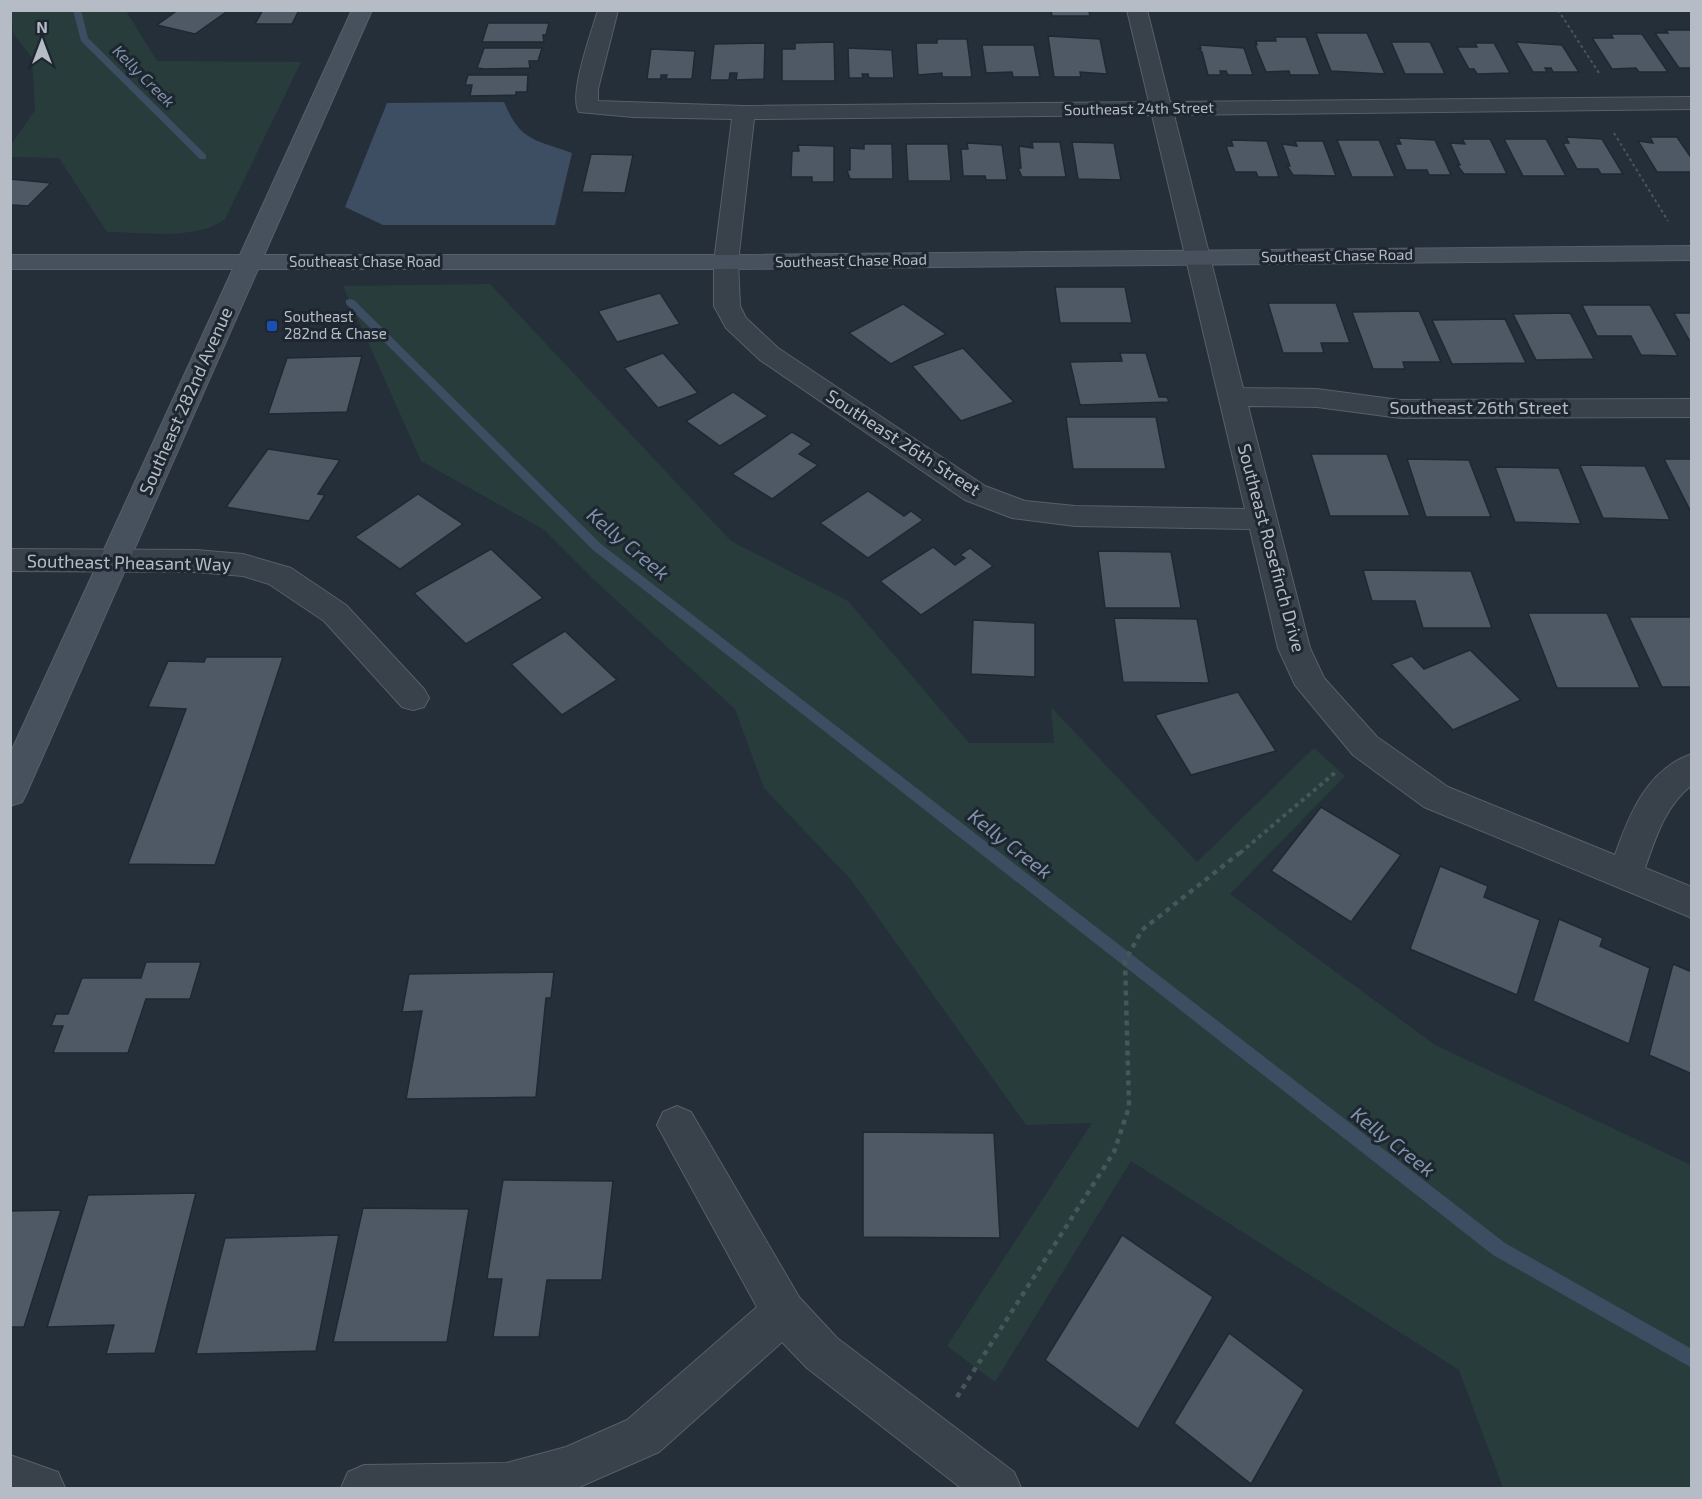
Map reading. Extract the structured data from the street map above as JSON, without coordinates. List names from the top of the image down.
{
  "streets": {
    "street": [
      "Southeast 24th Street",
      "Southeast Chase Road",
      "Southeast 282nd Avenue",
      "Southeast 26th Street",
      "Southeast Rosefinch Drive",
      "Southeast Pheasant Way"
    ]
  },
  "crossings": [
    ["Southeast 24th Street", "Southeast 26th Street"],
    ["Southeast 24th Street", "Southeast Rosefinch Drive"],
    ["Southeast Chase Road", "Southeast 282nd Avenue"],
    ["Southeast Chase Road", "Southeast 26th Street"],
    ["Southeast Chase Road", "Southeast Rosefinch Drive"],
    ["Southeast 282nd Avenue", "Southeast Pheasant Way"],
    ["Southeast 26th Street", "Southeast Rosefinch Drive"]
  ],
  "water": ["Kelly Creek"],
  "places": {
    "transit": ["Southeast 282nd & Chase"]
  },
  "north": "top"
}
